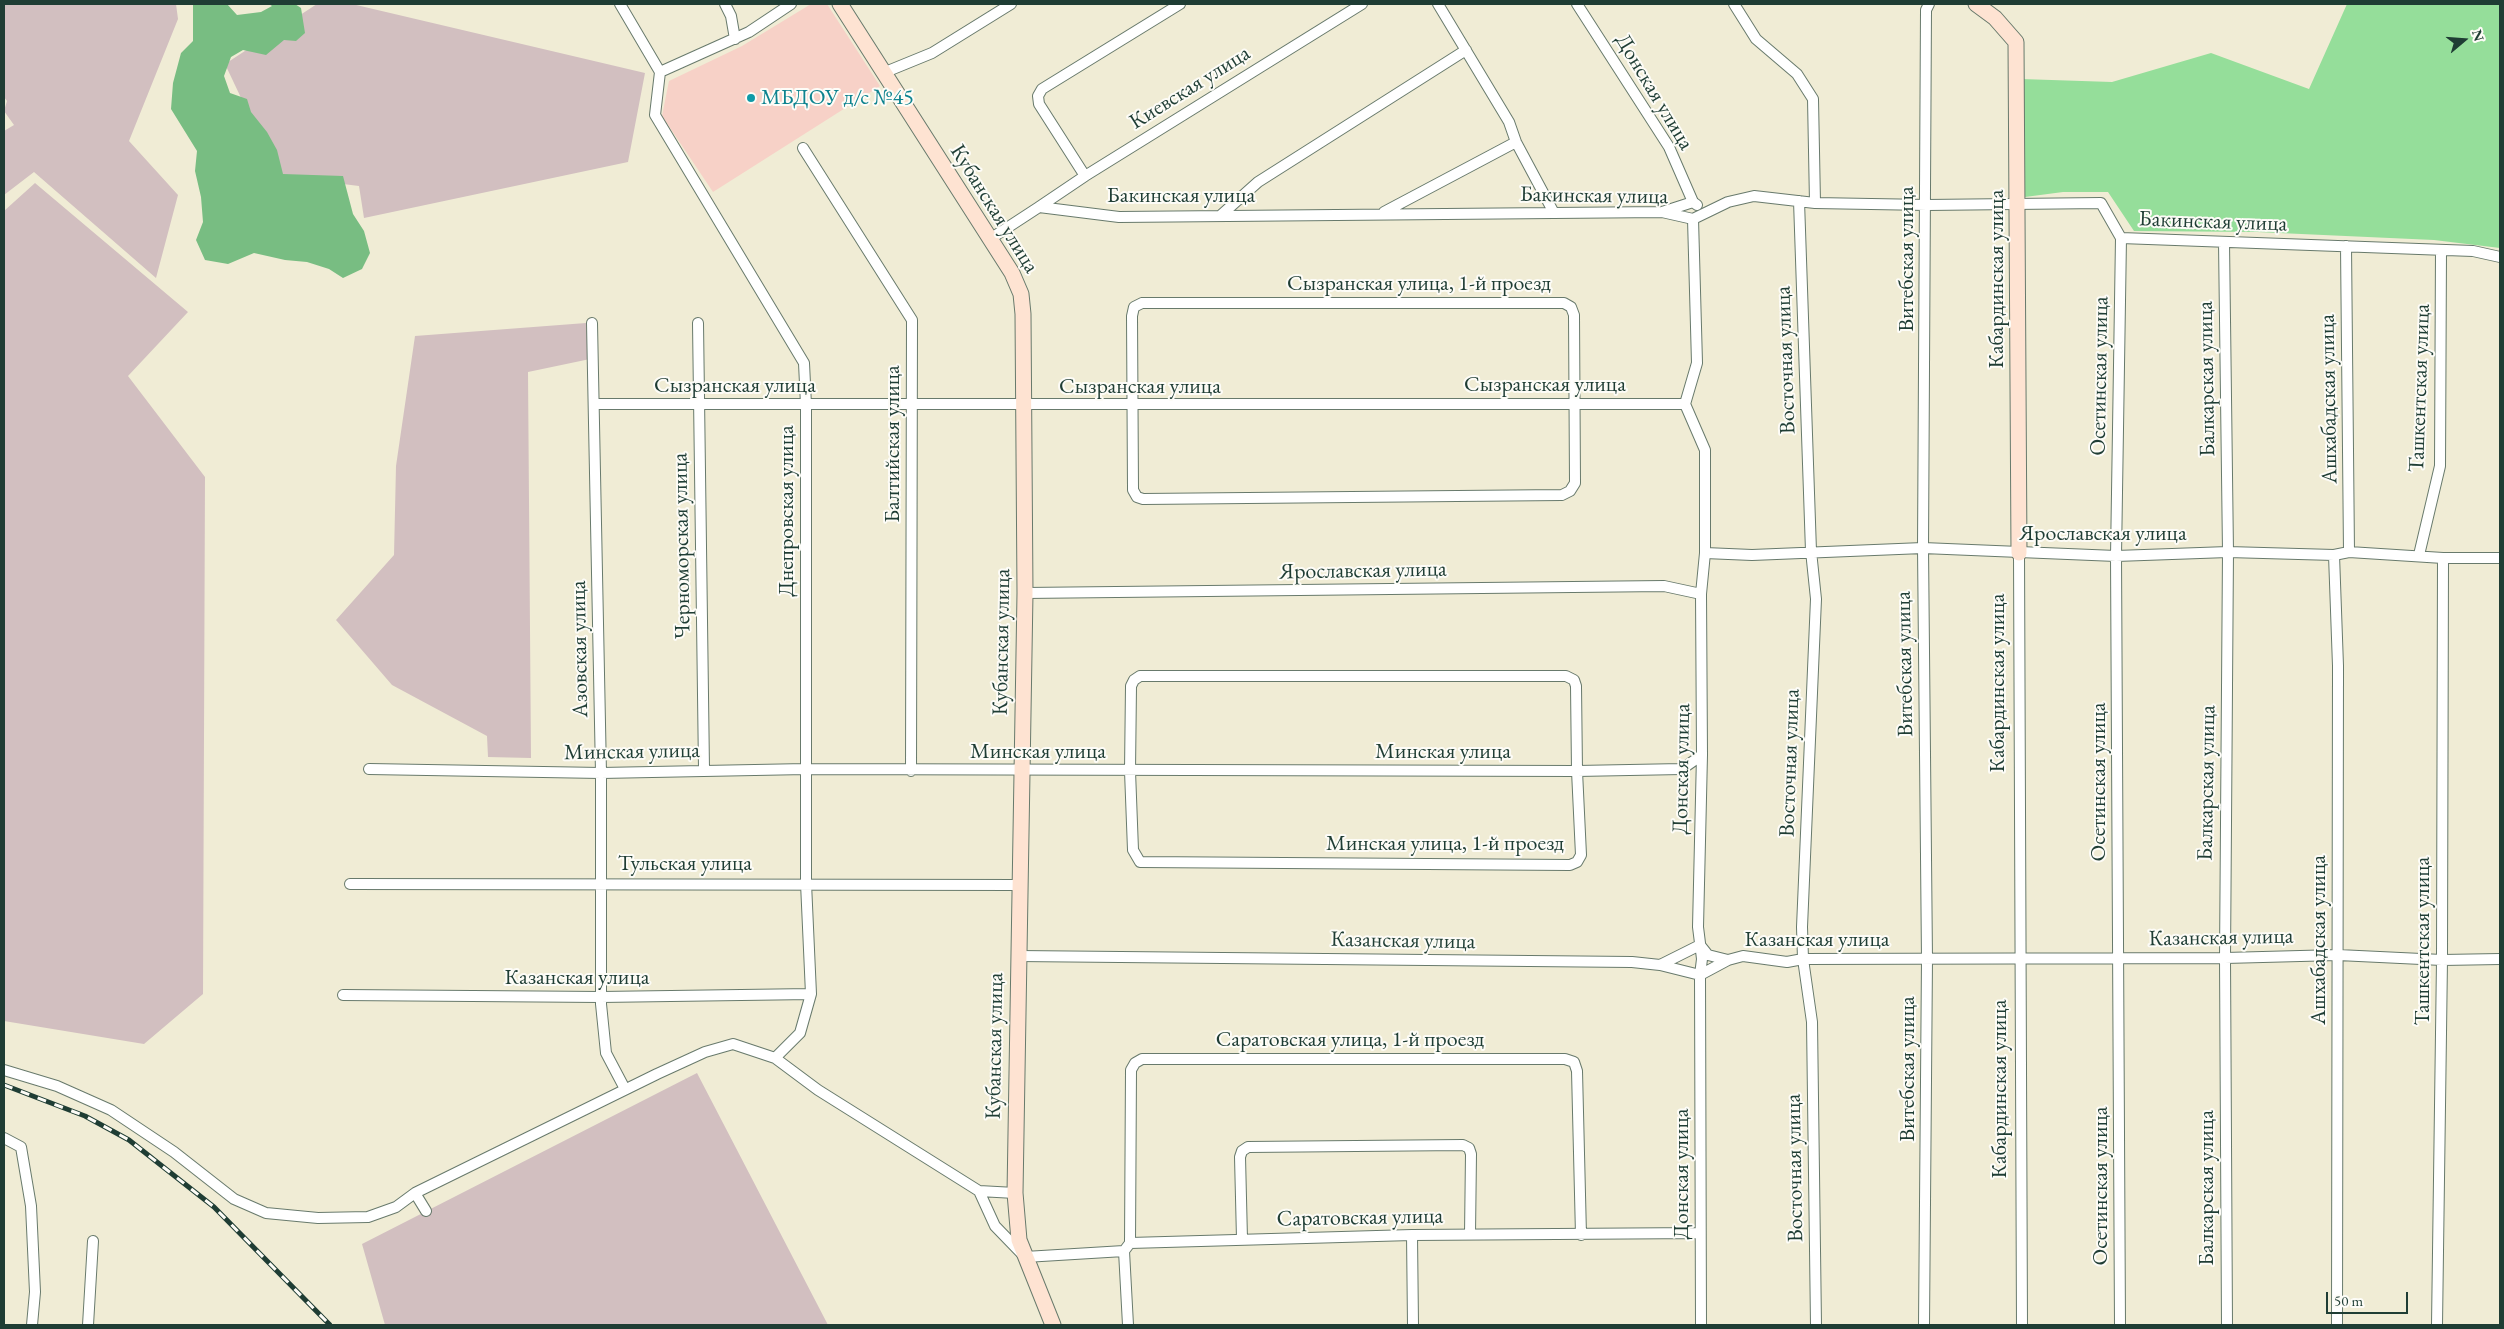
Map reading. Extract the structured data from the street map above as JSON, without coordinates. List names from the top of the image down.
{
  "streets": {
    "street": [
      "Киевская улица",
      "Донская улица",
      "Бакинская улица",
      "Кубанская улица",
      "Витебская улица",
      "Кабардинская улица",
      "Сызранская улица, 1-й проезд",
      "Восточная улица",
      "Осетинская улица",
      "Балкарская улица",
      "Сызранская улица",
      "Ташкентская улица",
      "Ашхабадская улица",
      "Балтийская улица",
      "Днепровская улица",
      "Ярославская улица",
      "Черноморская улица",
      "Азовская улица",
      "Минская улица",
      "Минская улица, 1-й проезд",
      "Тульская улица",
      "Казанская улица",
      "Саратовская улица, 1-й проезд",
      "Саратовская улица"
    ]
  },
  "crossings": [
    ["Киевская улица", "Бакинская улица"],
    ["Донская улица", "Сызранская улица"],
    ["Донская улица", "Ярославская улица"],
    ["Донская улица", "Минская улица"],
    ["Донская улица", "Казанская улица"],
    ["Донская улица", "Саратовская улица"],
    ["Бакинская улица", "Витебская улица"],
    ["Бакинская улица", "Кабардинская улица"],
    ["Бакинская улица", "Восточная улица"],
    ["Бакинская улица", "Осетинская улица"],
    ["Бакинская улица", "Балкарская улица"],
    ["Бакинская улица", "Ташкентская улица"],
    ["Бакинская улица", "Ашхабадская улица"],
    ["Кубанская улица", "Сызранская улица"],
    ["Кубанская улица", "Ярославская улица"],
    ["Кубанская улица", "Минская улица"],
    ["Кубанская улица", "Тульская улица"],
    ["Кубанская улица", "Казанская улица"],
    ["Кубанская улица", "Саратовская улица"],
    ["Витебская улица", "Ярославская улица"],
    ["Витебская улица", "Казанская улица"],
    ["Кабардинская улица", "Ярославская улица"],
    ["Кабардинская улица", "Казанская улица"],
    ["Сызранская улица, 1-й проезд", "Сызранская улица"],
    ["Восточная улица", "Ярославская улица"],
    ["Восточная улица", "Казанская улица"],
    ["Осетинская улица", "Ярославская улица"],
    ["Осетинская улица", "Казанская улица"],
    ["Балкарская улица", "Ярославская улица"],
    ["Балкарская улица", "Казанская улица"],
    ["Сызранская улица", "Балтийская улица"],
    ["Сызранская улица", "Днепровская улица"],
    ["Сызранская улица", "Черноморская улица"],
    ["Сызранская улица", "Азовская улица"],
    ["Ташкентская улица", "Ярославская улица"],
    ["Ташкентская улица", "Казанская улица"],
    ["Ашхабадская улица", "Ярославская улица"],
    ["Ашхабадская улица", "Казанская улица"],
    ["Балтийская улица", "Минская улица"],
    ["Днепровская улица", "Минская улица"],
    ["Днепровская улица", "Тульская улица"],
    ["Днепровская улица", "Казанская улица"],
    ["Черноморская улица", "Минская улица"],
    ["Азовская улица", "Минская улица"],
    ["Азовская улица", "Тульская улица"],
    ["Азовская улица", "Казанская улица"],
    ["Минская улица", "Минская улица, 1-й проезд"],
    ["Саратовская улица, 1-й проезд", "Саратовская улица"]
  ],
  "places": ["МБДОУ д/с №45"],
  "scale_bar": "50 m",
  "north": "right"
}
